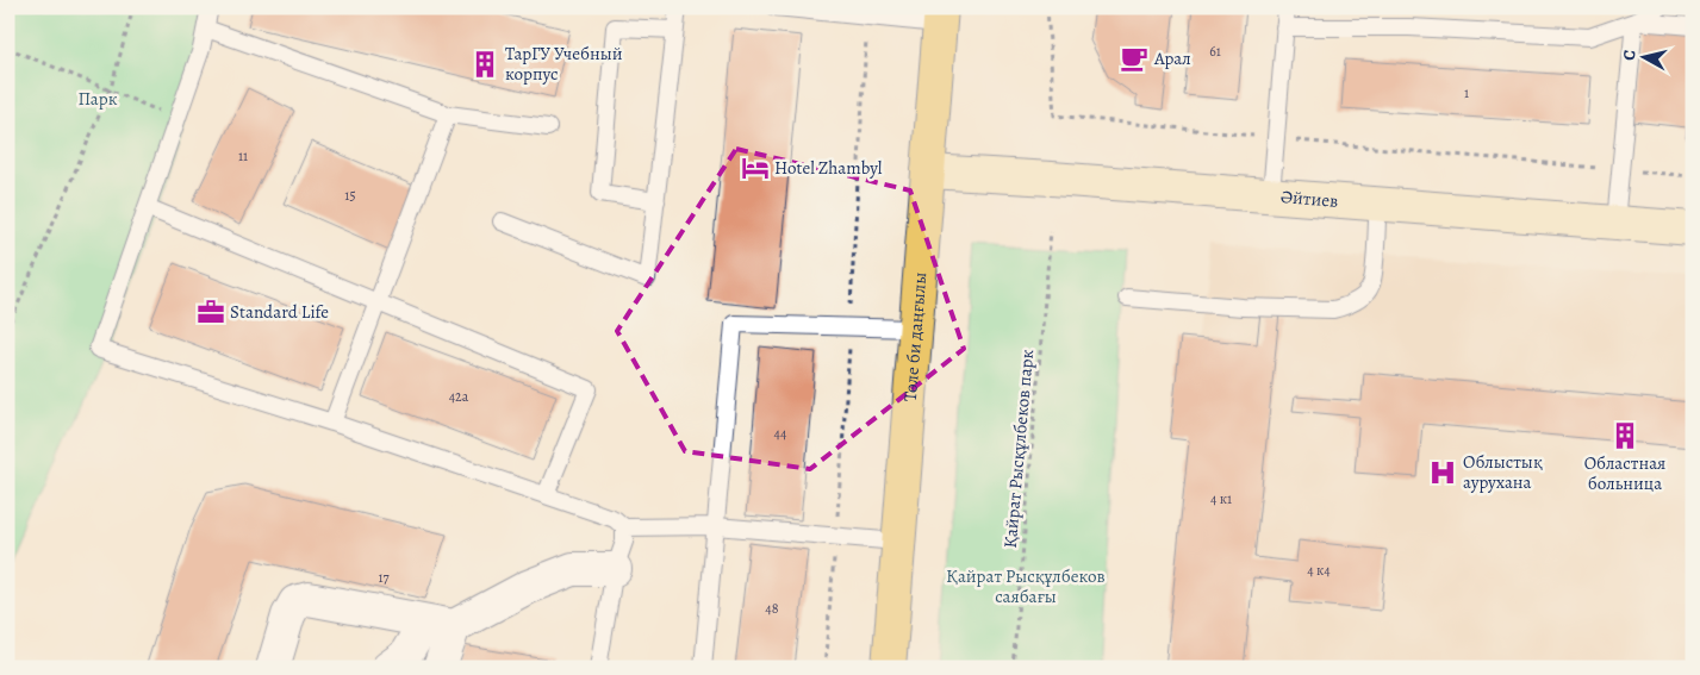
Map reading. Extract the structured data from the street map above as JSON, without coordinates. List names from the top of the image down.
{
  "streets": {
    "main road": ["Төле би даңғылы"],
    "street": ["Әйтиев"],
    "path": ["Қайрат Рысқұлбеков парк"]
  },
  "crossings": [
    ["Әйтиев", "Төле би даңғылы"]
  ],
  "parks": ["Парк", "Қайрат Рысқұлбеков саябағы"],
  "places": {
    "cafe": ["Арал"],
    "building": ["ТарГУ Учебный корпус", "Областная больница"],
    "hotel": ["Hotel Zhambyl"],
    "office": ["Standard Life"],
    "hospital": ["Облыстық аурухана"]
  },
  "house_numbers": [
    "61",
    "1",
    "11",
    "15",
    "42а",
    "44",
    "4 к1",
    "4 к4",
    "17",
    "48"
  ],
  "north": "left"
}
